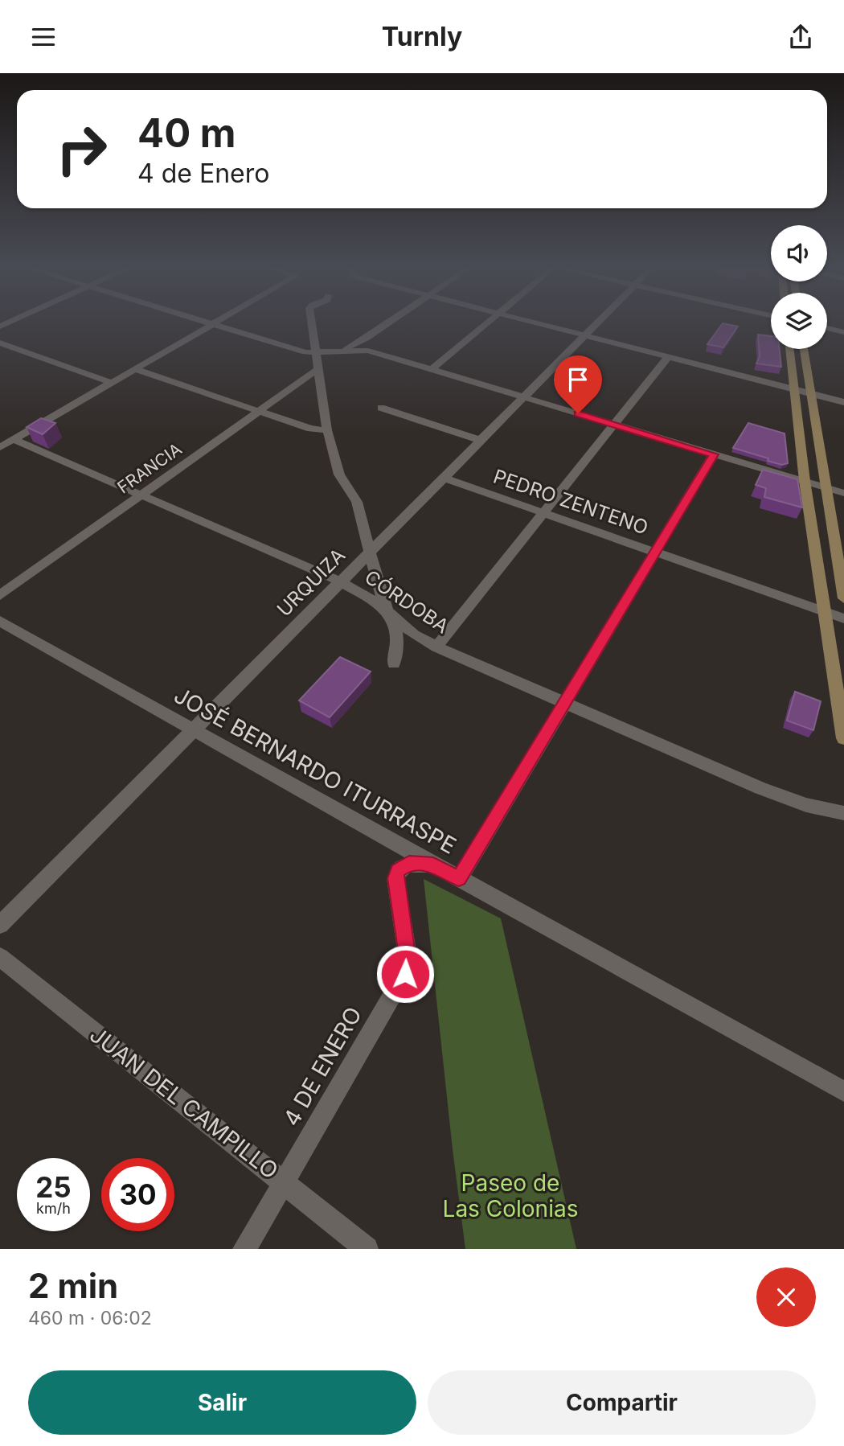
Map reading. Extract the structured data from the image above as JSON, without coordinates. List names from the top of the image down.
{
  "streets": {
    "street": [
      "FRANCIA",
      "PEDRO ZENTENO",
      "URQUIZA",
      "CÓRDOBA",
      "JOSÉ BERNARDO ITURRASPE",
      "4 DE ENERO",
      "JUAN DEL CAMPILLO"
    ]
  },
  "crossings": [
    ["FRANCIA", "CÓRDOBA"],
    ["PEDRO ZENTENO", "URQUIZA"],
    ["URQUIZA", "CÓRDOBA"],
    ["URQUIZA", "JOSÉ BERNARDO ITURRASPE"],
    ["JOSÉ BERNARDO ITURRASPE", "4 DE ENERO"],
    ["4 DE ENERO", "JUAN DEL CAMPILLO"]
  ],
  "parks": ["Paseo de Las Colonias"],
  "page": {
    "header": "Turnly",
    "turn": ["40 m", "4 de Enero"],
    "speed": "25 km/h",
    "limit": "30",
    "heading": ["2 min", "460 m · 06:02"],
    "buttons": ["Salir", "Compartir"]
  }
}
